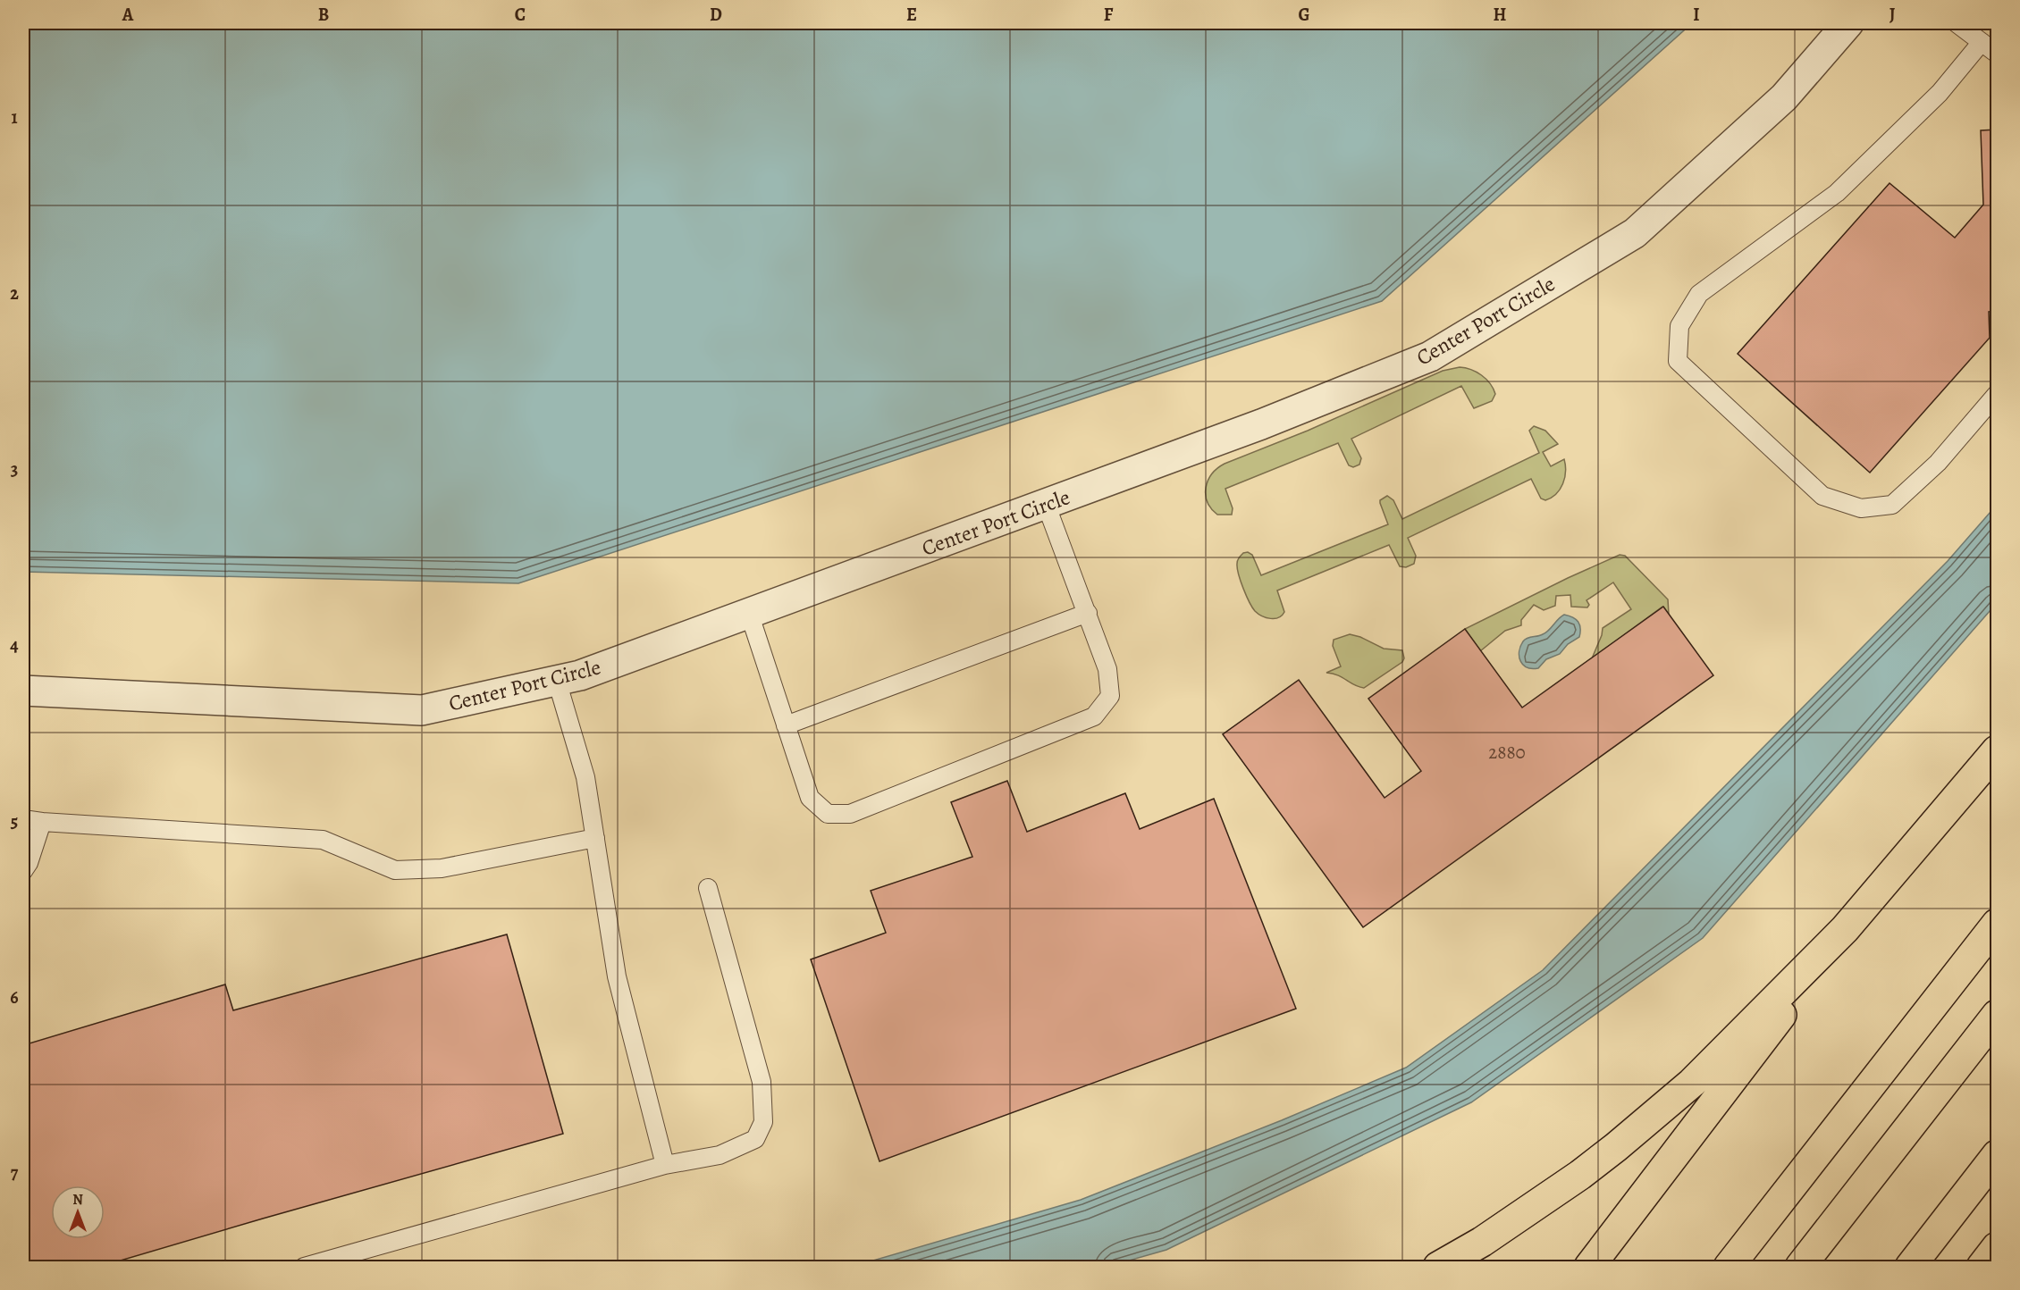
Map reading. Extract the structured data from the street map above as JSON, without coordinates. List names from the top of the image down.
{
  "streets": {
    "street": ["Center Port Circle"]
  },
  "house_numbers": ["2880"],
  "north": "top",
  "grid": {
    "columns": [
      "A",
      "B",
      "C",
      "D",
      "E",
      "F",
      "G",
      "H",
      "I",
      "J"
    ],
    "rows": [
      "1",
      "2",
      "3",
      "4",
      "5",
      "6",
      "7"
    ]
  }
}
